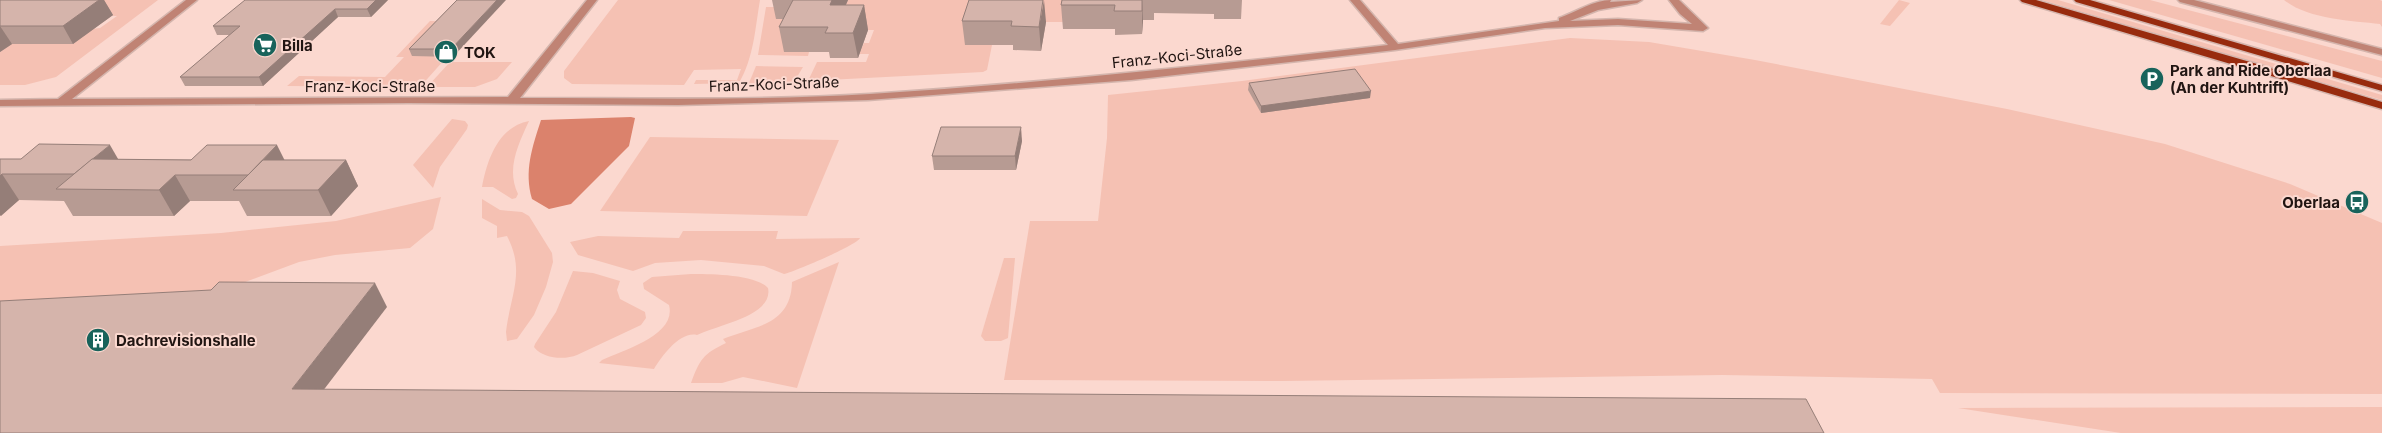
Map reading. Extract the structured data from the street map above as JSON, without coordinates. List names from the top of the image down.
{
  "streets": {
    "street": ["Franz-Koci-Straße"]
  },
  "places": {
    "supermarket": ["Billa"],
    "shop": ["TOK"],
    "parking": ["Park and Ride Oberlaa (An der Kuhtrift)"],
    "bus stop": ["Oberlaa"],
    "building": ["Dachrevisionshalle"]
  }
}
